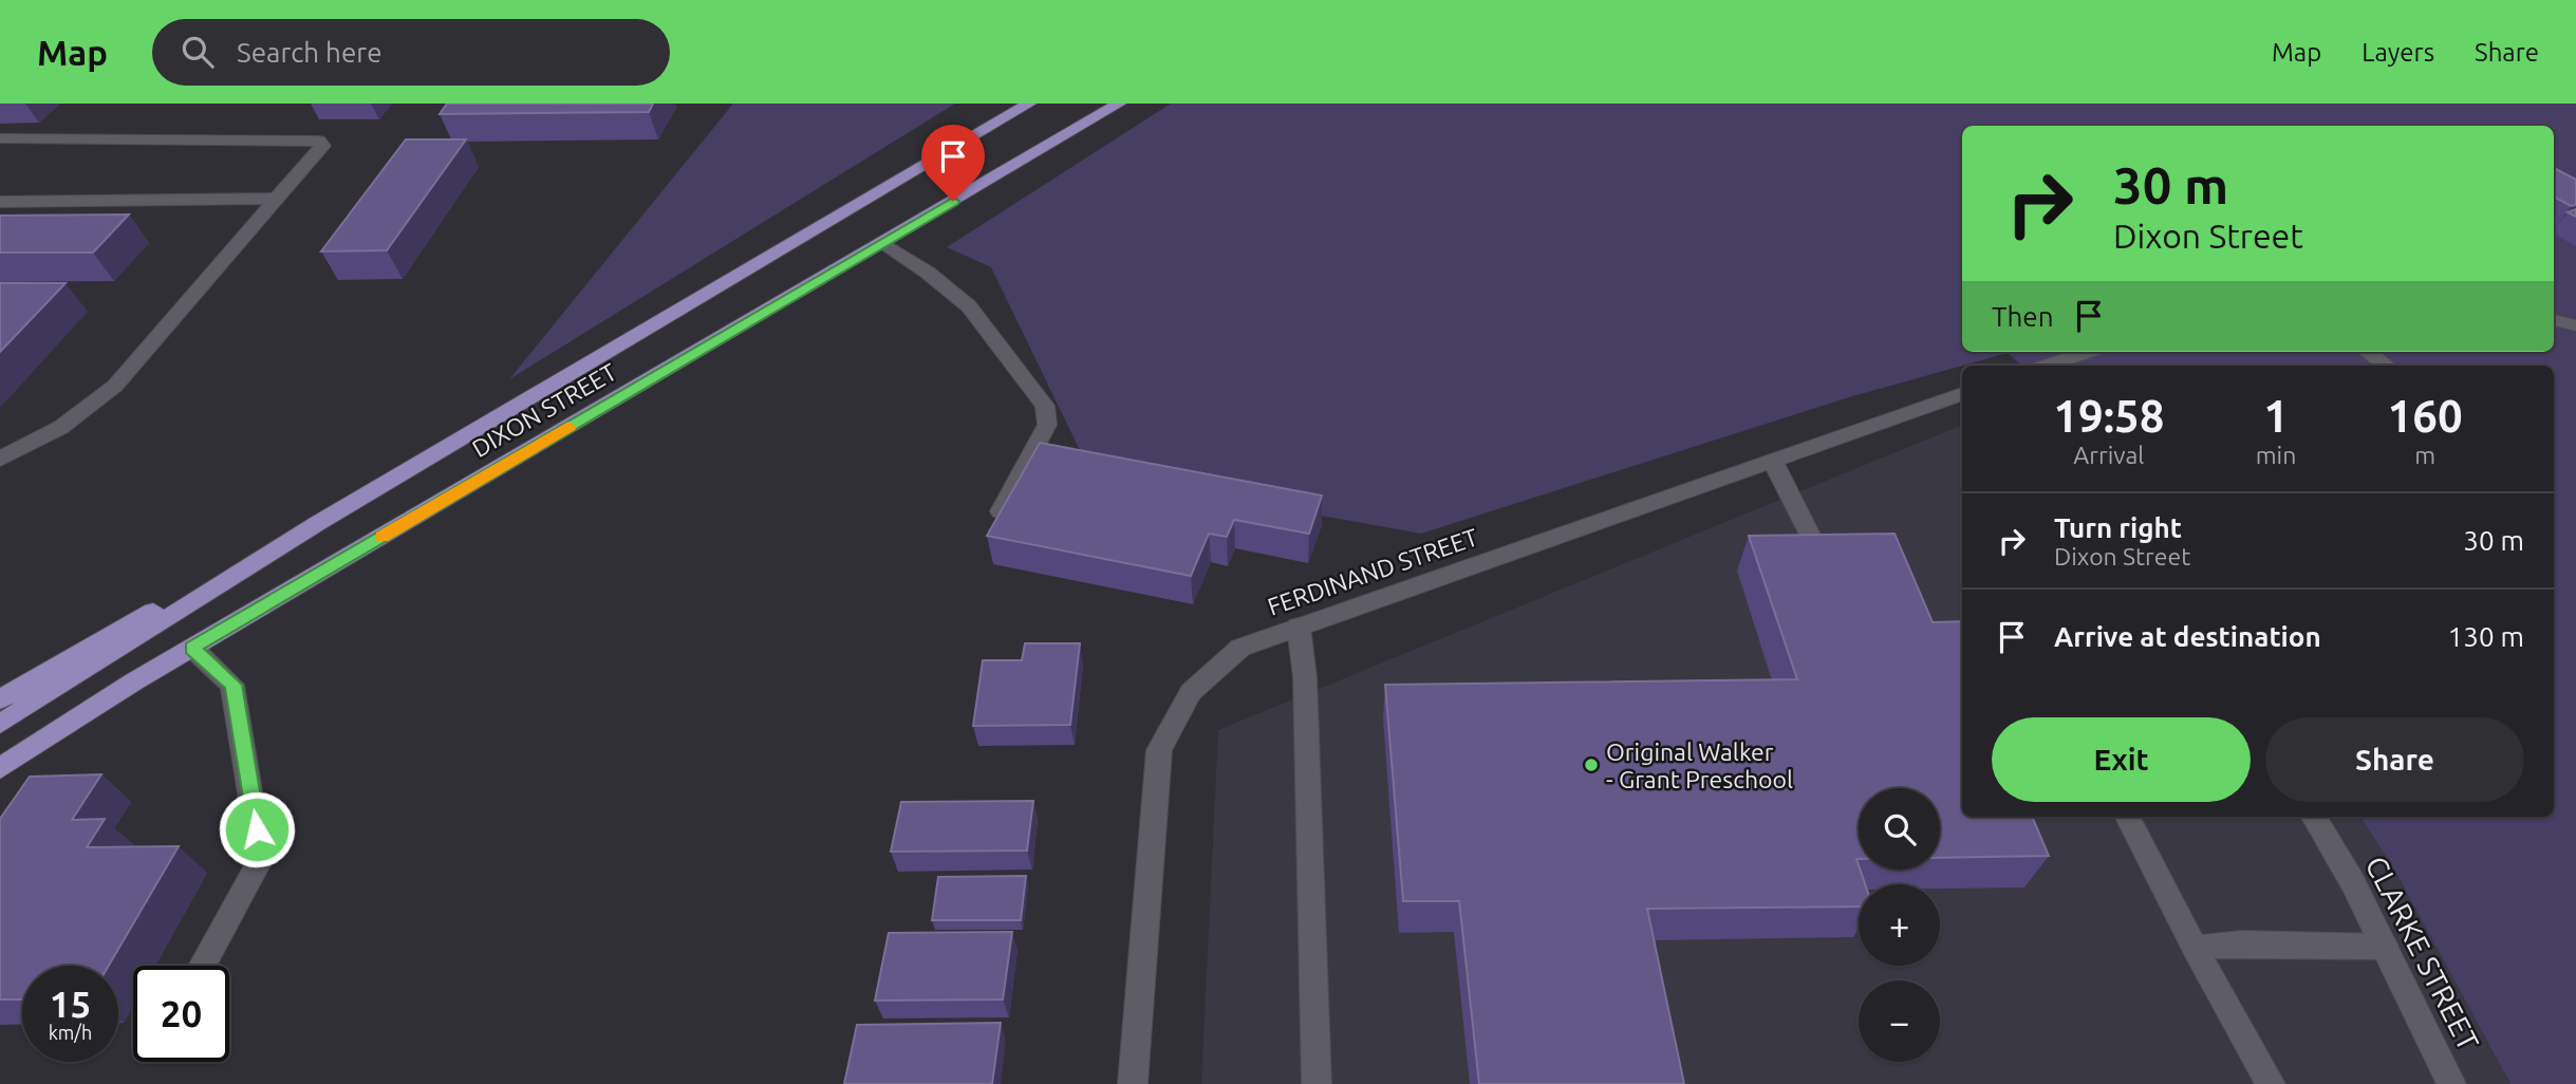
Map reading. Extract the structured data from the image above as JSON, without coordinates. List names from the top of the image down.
{
  "streets": {
    "main road": ["DIXON STREET"],
    "street": ["FERDINAND STREET", "CLARKE STREET"]
  },
  "places": ["Original Walker - Grant Preschool"],
  "page": {
    "header": "Map",
    "search": "Search here",
    "nav": ["Map", "Layers", "Share"],
    "turn": ["30 m", "Dixon Street"],
    "then": "Then",
    "eta": [
      "19:58",
      "Arrival",
      "1",
      "min",
      "160",
      "m"
    ],
    "list": [
      {
        "name": "Turn right",
        "note": "Dixon Street",
        "value": "30 m"
      },
      {
        "name": "Arrive at destination",
        "value": "130 m"
      }
    ],
    "buttons": ["Exit", "Share"],
    "map_buttons": ["+", "−"],
    "speed": "15 km/h",
    "limit": "20"
  }
}
